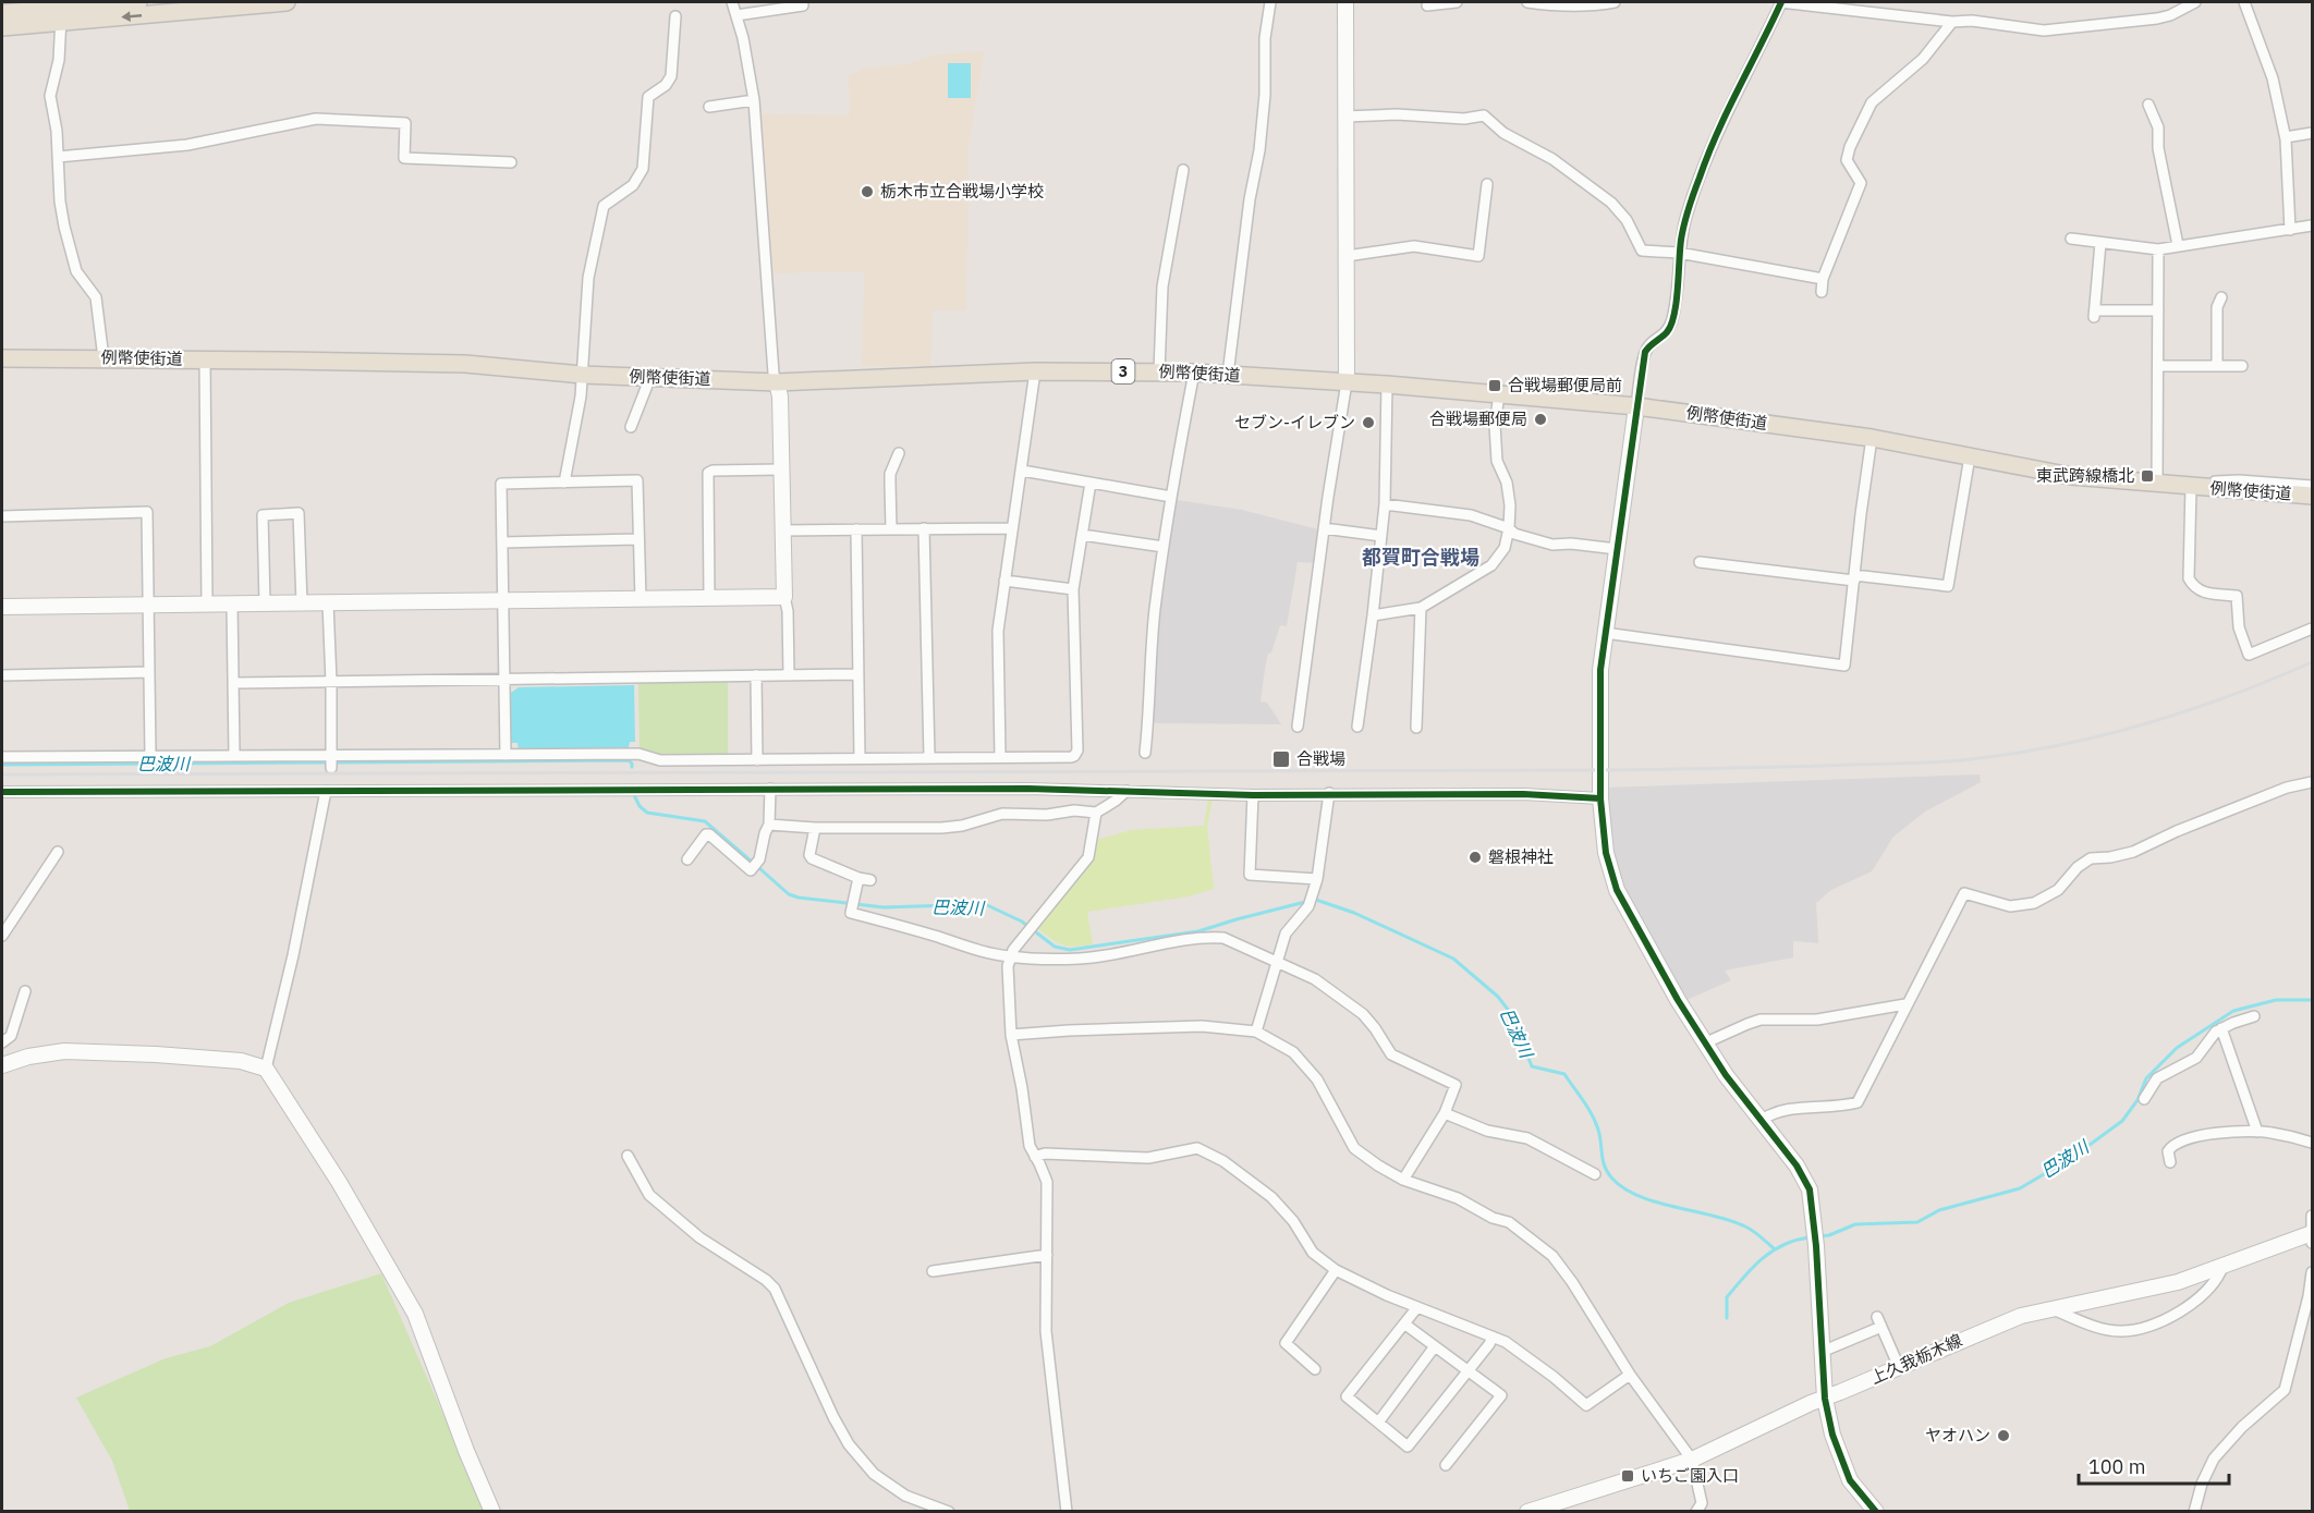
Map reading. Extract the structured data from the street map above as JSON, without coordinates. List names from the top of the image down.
{
  "streets": {
    "main road": ["例幣使街道", "3"],
    "street": ["上久我栃木線"]
  },
  "districts": ["都賀町合戦場"],
  "water": ["巴波川"],
  "places": {
    "other": [
      "栃木市立合戦場小学校",
      "合戦場郵便局",
      "セブン-イレブン",
      "磐根神社",
      "ヤオハン"
    ],
    "transit": [
      "合戦場郵便局前",
      "東武跨線橋北",
      "合戦場",
      "いちご園入口"
    ]
  },
  "scale_bar": "100 m"
}
